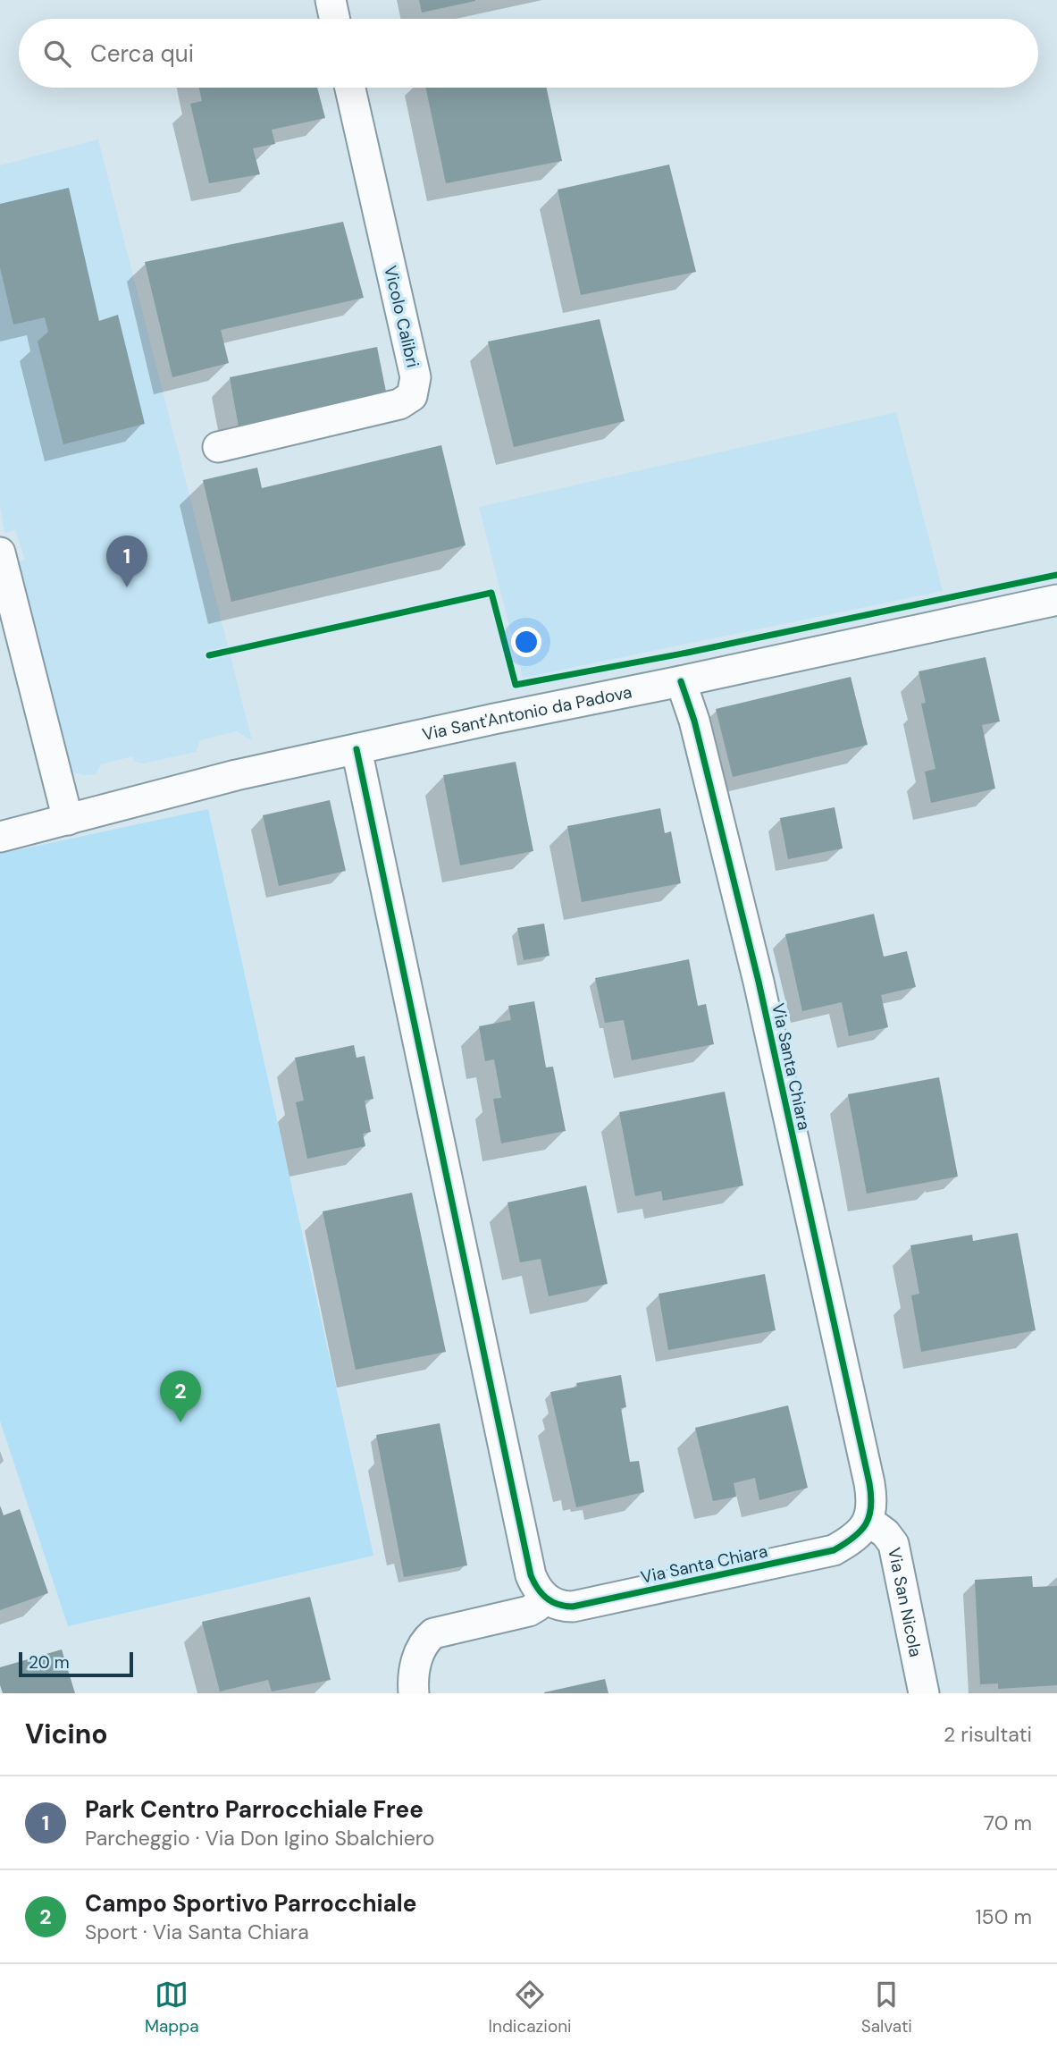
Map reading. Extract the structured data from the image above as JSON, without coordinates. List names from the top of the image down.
{
  "streets": {
    "street": [
      "Vicolo Calibri",
      "Via Sant'Antonio da Padova",
      "Via Santa Chiara",
      "Via San Nicola"
    ]
  },
  "crossings": [
    ["Via Sant'Antonio da Padova", "Via Santa Chiara"],
    ["Via Santa Chiara", "Via San Nicola"]
  ],
  "scale_bar": "20 m",
  "page": {
    "search": "Cerca qui",
    "pins": ["1", "2"],
    "scale": "20 m",
    "heading": ["Vicino", "2 risultati"],
    "list": [
      {
        "mark": "1",
        "name": "Park Centro Parrocchiale Free",
        "note": "Parcheggio · Via Don Igino Sbalchiero",
        "value": "70 m"
      },
      {
        "mark": "2",
        "name": "Campo Sportivo Parrocchiale",
        "note": "Sport · Via Santa Chiara",
        "value": "150 m"
      }
    ],
    "nav": ["Mappa", "Indicazioni", "Salvati"]
  }
}
